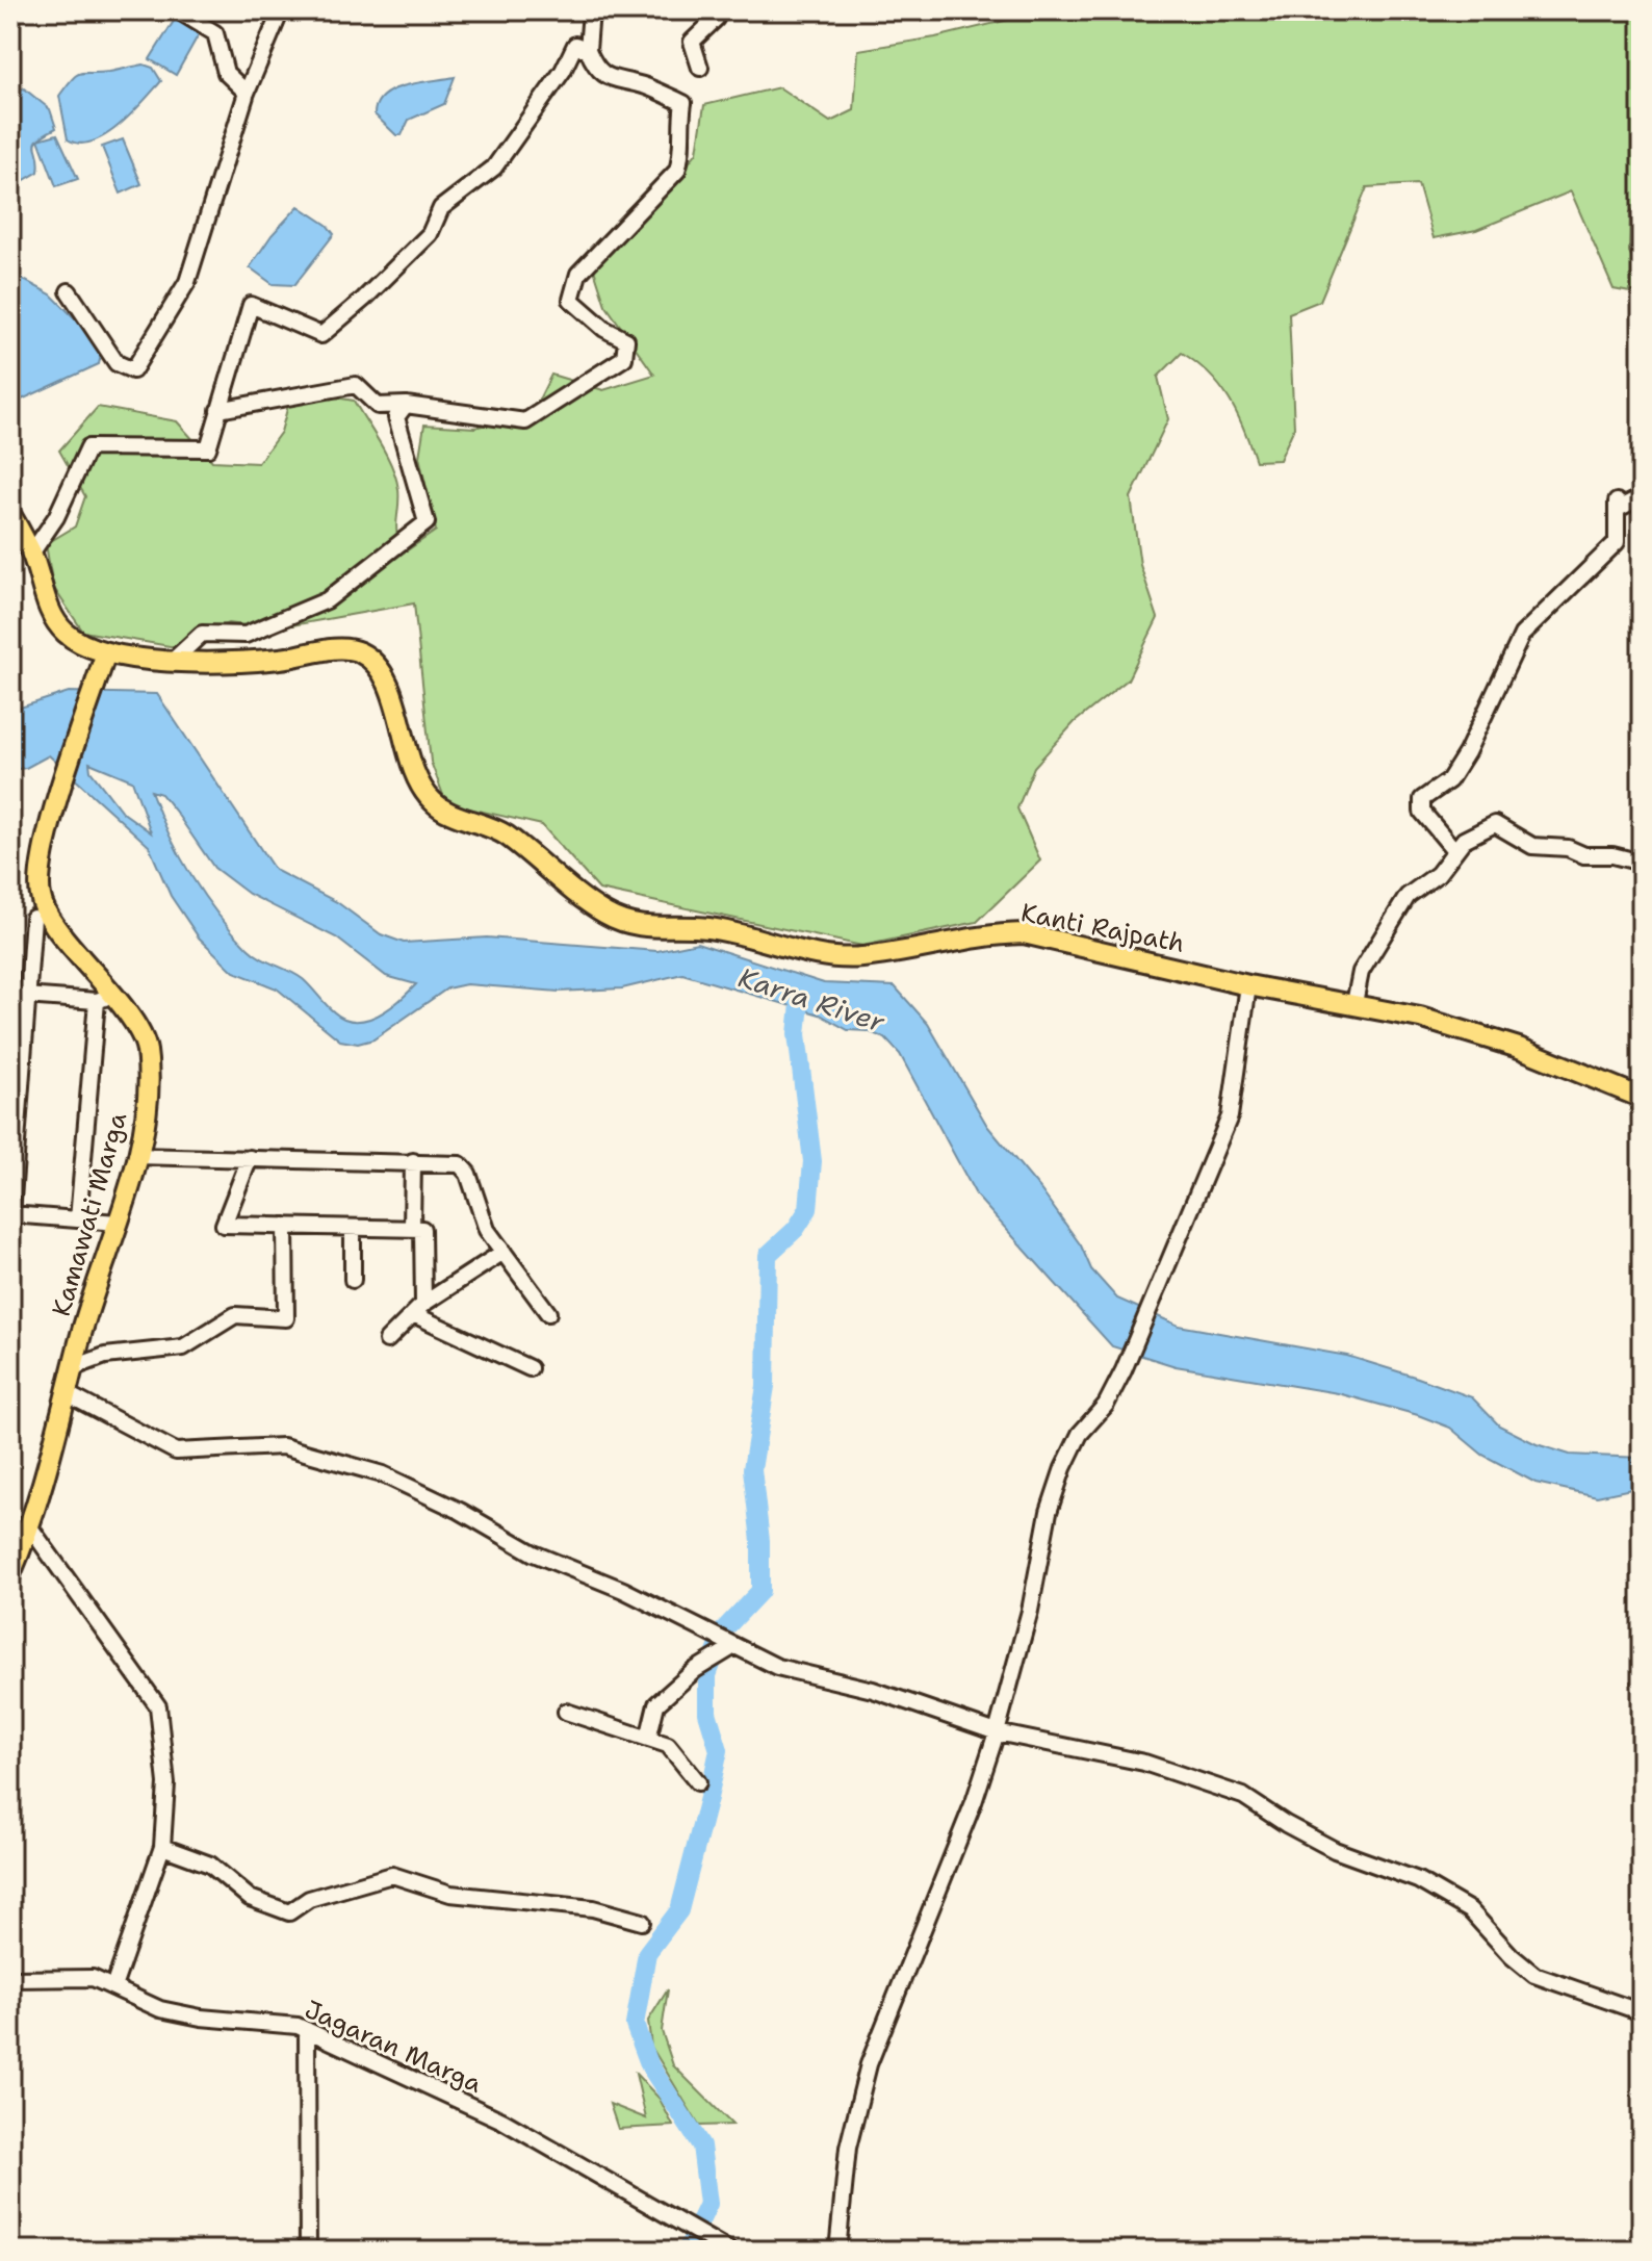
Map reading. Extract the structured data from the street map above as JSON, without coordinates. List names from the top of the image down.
{
  "streets": {
    "main road": ["Kanti Rajpath", "Kamawati Marga"],
    "street": ["Jagaran Marga"]
  },
  "crossings": [
    ["Kanti Rajpath", "Kamawati Marga"]
  ],
  "water": ["Karra River"]
}
